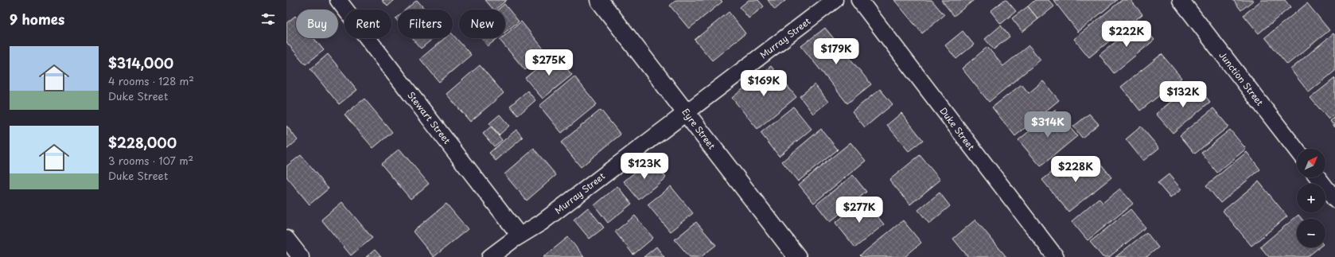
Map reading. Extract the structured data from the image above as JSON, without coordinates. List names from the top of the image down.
{
  "streets": {
    "main road": ["Eyre Street"],
    "street": [
      "Murray Street",
      "Junction Street",
      "Stewart Street",
      "Duke Street"
    ]
  },
  "crossings": [
    ["Murray Street", "Stewart Street"],
    ["Murray Street", "Eyre Street"]
  ],
  "north": "top right",
  "page": {
    "heading": "9 homes",
    "chip": [
      "Buy",
      "Rent",
      "Filters",
      "New"
    ],
    "price": [
      "$222K",
      "$179K",
      "$275K",
      "$169K",
      "$132K",
      "$314K",
      "$123K",
      "$228K",
      "$277K"
    ],
    "list": [
      {
        "name": "$314,000",
        "note": "4 rooms · 128 m² · Duke Street"
      },
      {
        "name": "$228,000",
        "note": "3 rooms · 107 m² · Duke Street"
      }
    ],
    "map_buttons": ["+", "−"]
  }
}
